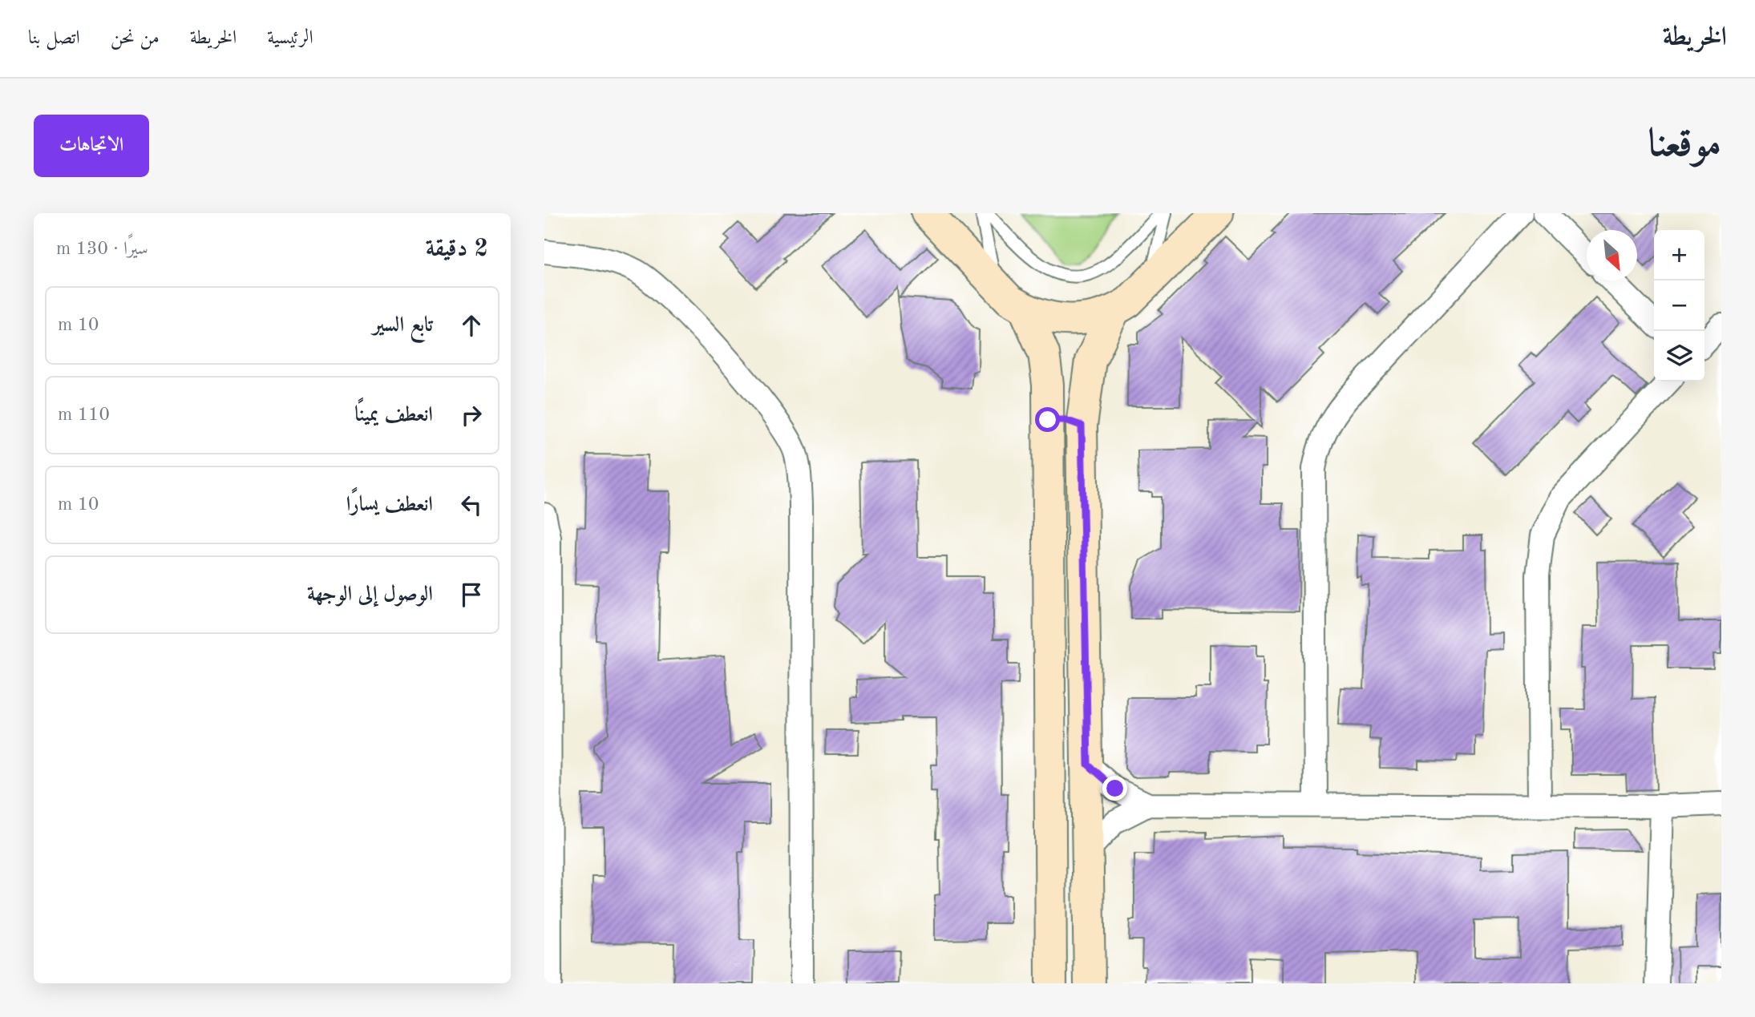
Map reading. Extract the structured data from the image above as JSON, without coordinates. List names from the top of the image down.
{
  "north": "bottom right",
  "page": {
    "header": "الخريطة",
    "nav": [
      "الرئيسية",
      "الخريطة",
      "من نحن",
      "اتصل بنا"
    ],
    "title": "موقعنا",
    "buttons": "الاتجاهات",
    "heading": ["2 دقيقة", "سيرًا · 130 m"],
    "map_buttons": ["+", "−"],
    "list": [
      ["تابع السير", "10 m"],
      ["انعطف يمينًا", "110 m"],
      ["انعطف يسارًا", "10 m"],
      "الوصول إلى الوجهة"
    ]
  }
}
